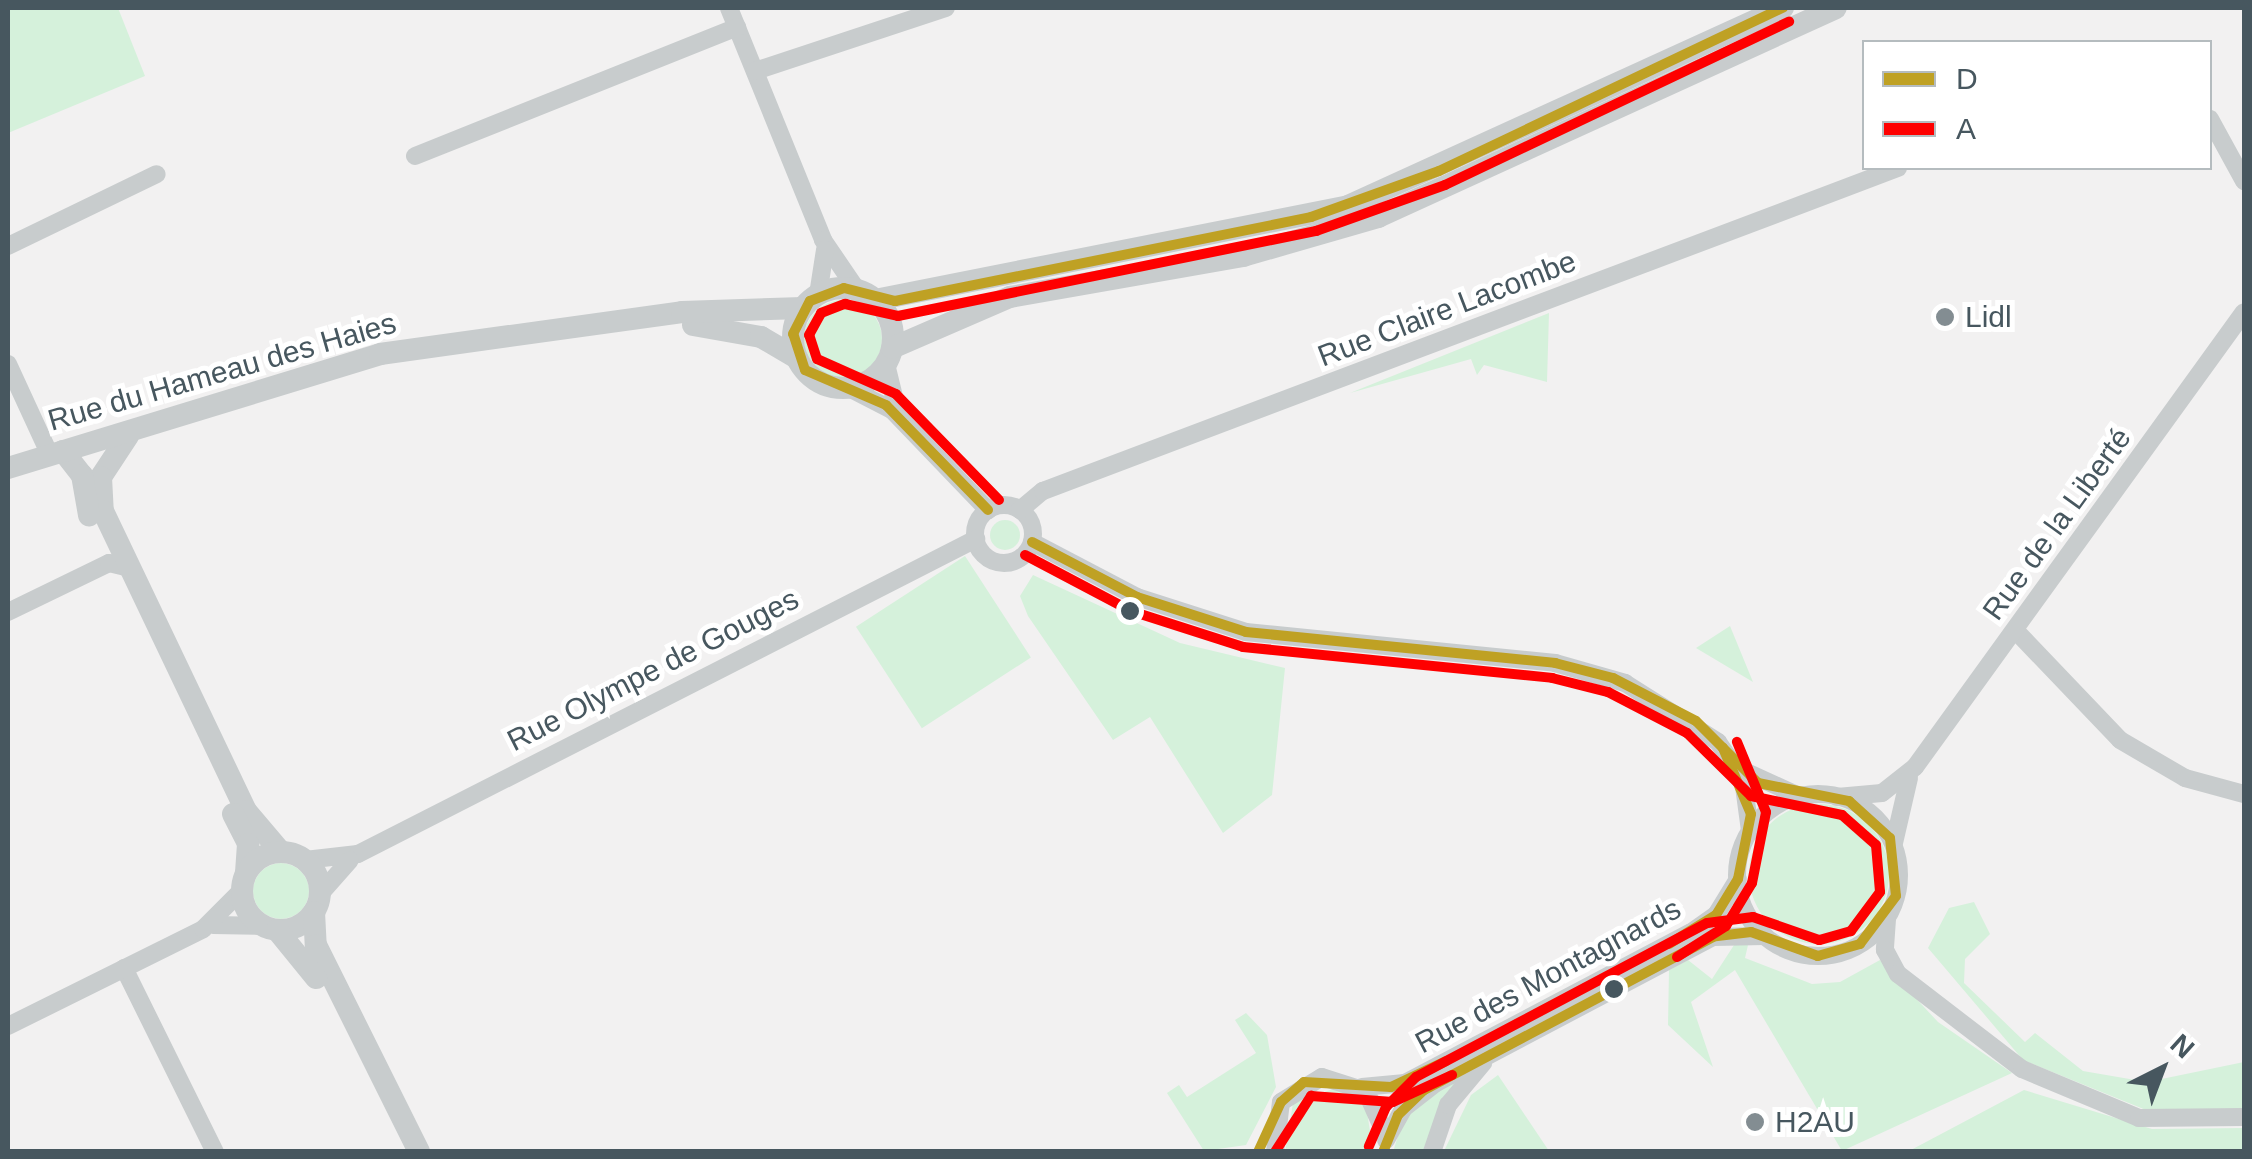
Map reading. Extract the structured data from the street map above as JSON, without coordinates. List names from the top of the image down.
{
  "streets": {
    "street": [
      "Rue Claire Lacombe",
      "Rue du Hameau des Haies",
      "Rue de la Liberté",
      "Rue Olympe de Gouges",
      "Rue des Montagnards"
    ]
  },
  "crossings": [
    ["Rue Claire Lacombe", "Rue Olympe de Gouges"],
    ["Rue de la Liberté", "Rue des Montagnards"]
  ],
  "places": ["Lidl", "H2AU"],
  "lines": ["transit line D", "transit line A"],
  "legend": ["D", "A"],
  "north": "top right"
}
